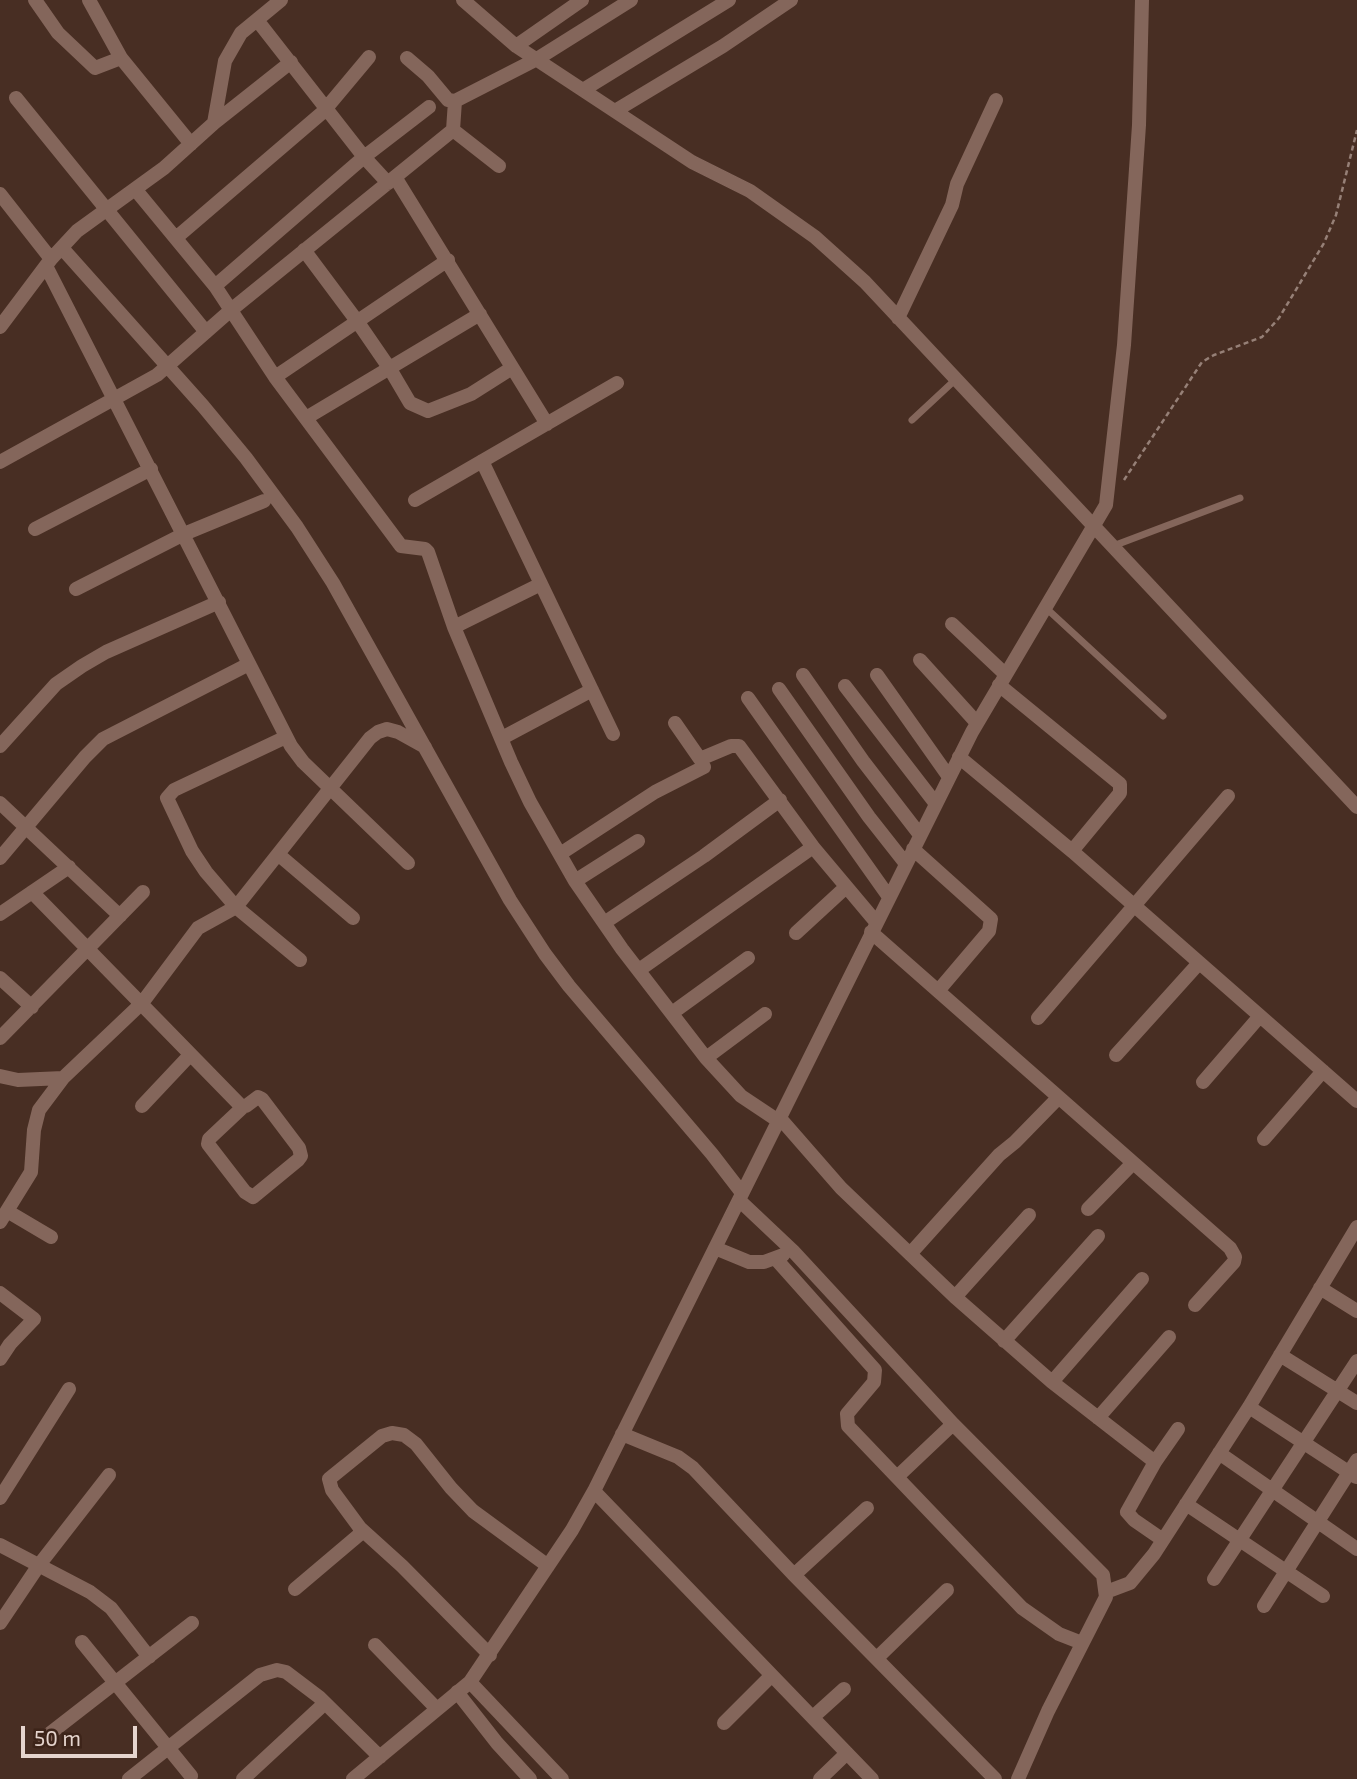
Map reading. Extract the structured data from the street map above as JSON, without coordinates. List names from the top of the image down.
{
  "scale_bar": "50 m"
}
